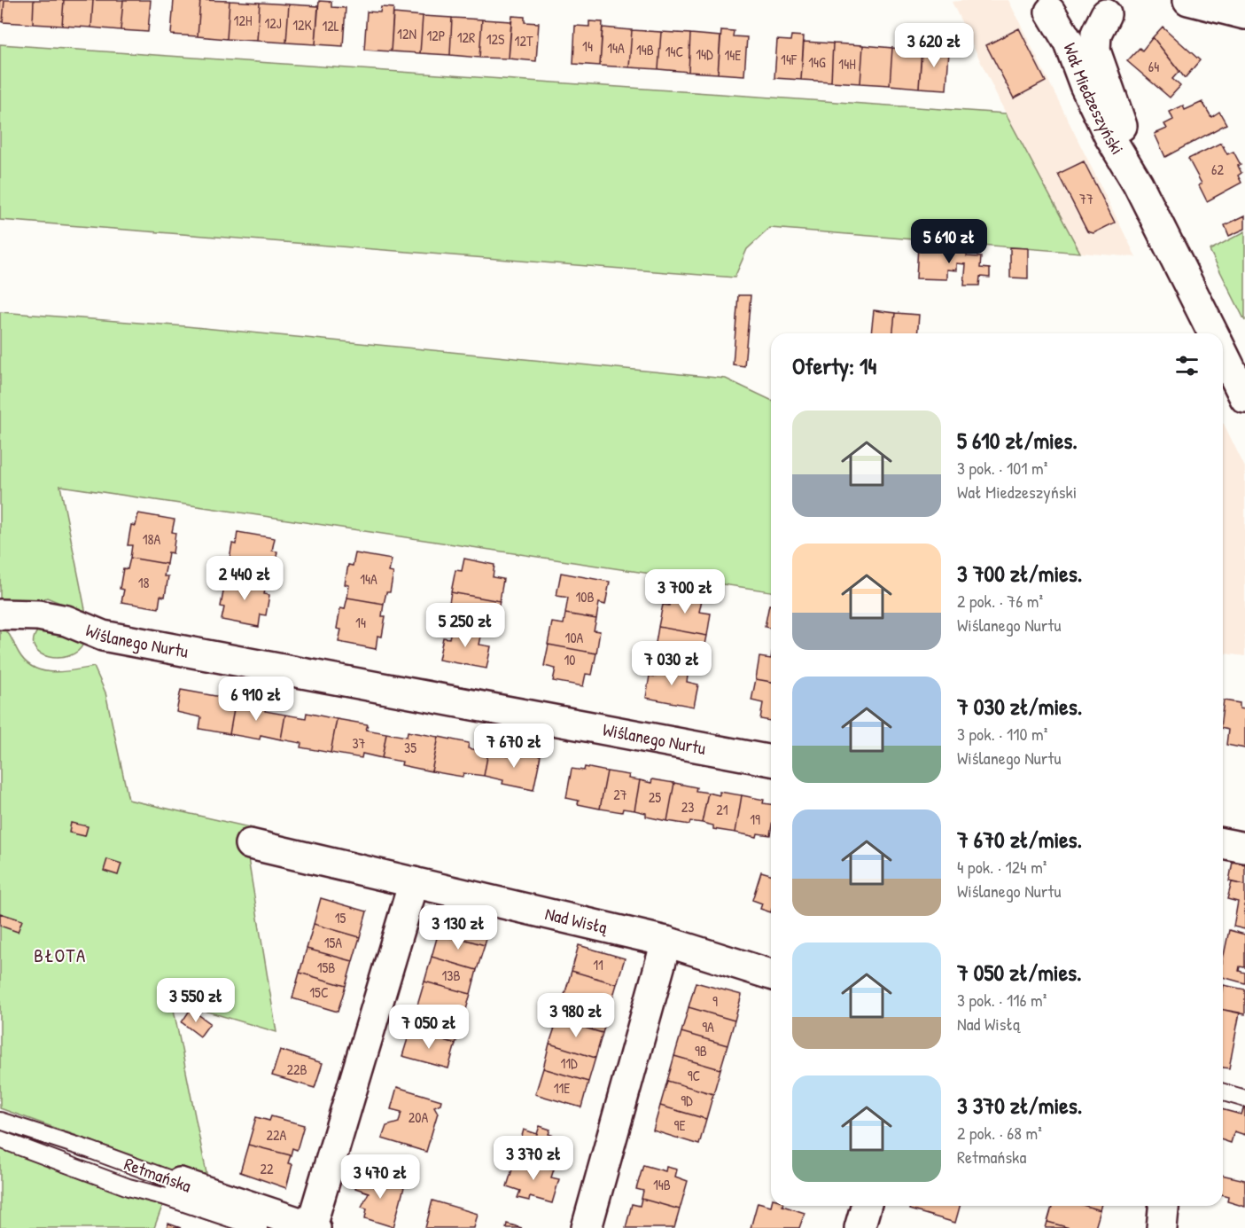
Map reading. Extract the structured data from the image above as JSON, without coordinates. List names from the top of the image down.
{
  "streets": {
    "street": [
      "Wał Miedzeszyński",
      "Wiślanego Nurtu",
      "Nad Wisłą",
      "Retmańska"
    ]
  },
  "districts": ["BŁOTA"],
  "house_numbers": [
    "12H",
    "12J",
    "12K",
    "12L",
    "12N",
    "12P",
    "12R",
    "12S",
    "12T",
    "14",
    "14A",
    "14B",
    "14C",
    "14D",
    "14E",
    "14F",
    "14G",
    "14H",
    "64",
    "62",
    "77",
    "18A",
    "14A",
    "18",
    "10B",
    "14",
    "10A",
    "10",
    "37",
    "35",
    "27",
    "25",
    "23",
    "21",
    "19",
    "15",
    "15A",
    "11",
    "15B",
    "13B",
    "15C",
    "9",
    "9A",
    "9B",
    "11D",
    "22B",
    "9C",
    "11E",
    "9D",
    "20A",
    "9E",
    "22A",
    "22",
    "14B"
  ],
  "page": {
    "price": [
      "3 620 zł",
      "5 610 zł",
      "2 440 zł",
      "3 700 zł",
      "5 250 zł",
      "7 030 zł",
      "6 910 zł",
      "7 670 zł",
      "3 130 zł",
      "3 550 zł",
      "3 980 zł",
      "7 050 zł",
      "3 370 zł",
      "3 470 zł"
    ],
    "heading": "Oferty: 14",
    "list": [
      {
        "name": "5 610 zł/mies.",
        "note": "3 pok. · 101 m² · Wał Miedzeszyński"
      },
      {
        "name": "3 700 zł/mies.",
        "note": "2 pok. · 76 m² · Wiślanego Nurtu"
      },
      {
        "name": "7 030 zł/mies.",
        "note": "3 pok. · 110 m² · Wiślanego Nurtu"
      },
      {
        "name": "7 670 zł/mies.",
        "note": "4 pok. · 124 m² · Wiślanego Nurtu"
      },
      {
        "name": "7 050 zł/mies.",
        "note": "3 pok. · 116 m² · Nad Wisłą"
      },
      {
        "name": "3 370 zł/mies.",
        "note": "2 pok. · 68 m² · Retmańska"
      }
    ]
  }
}
